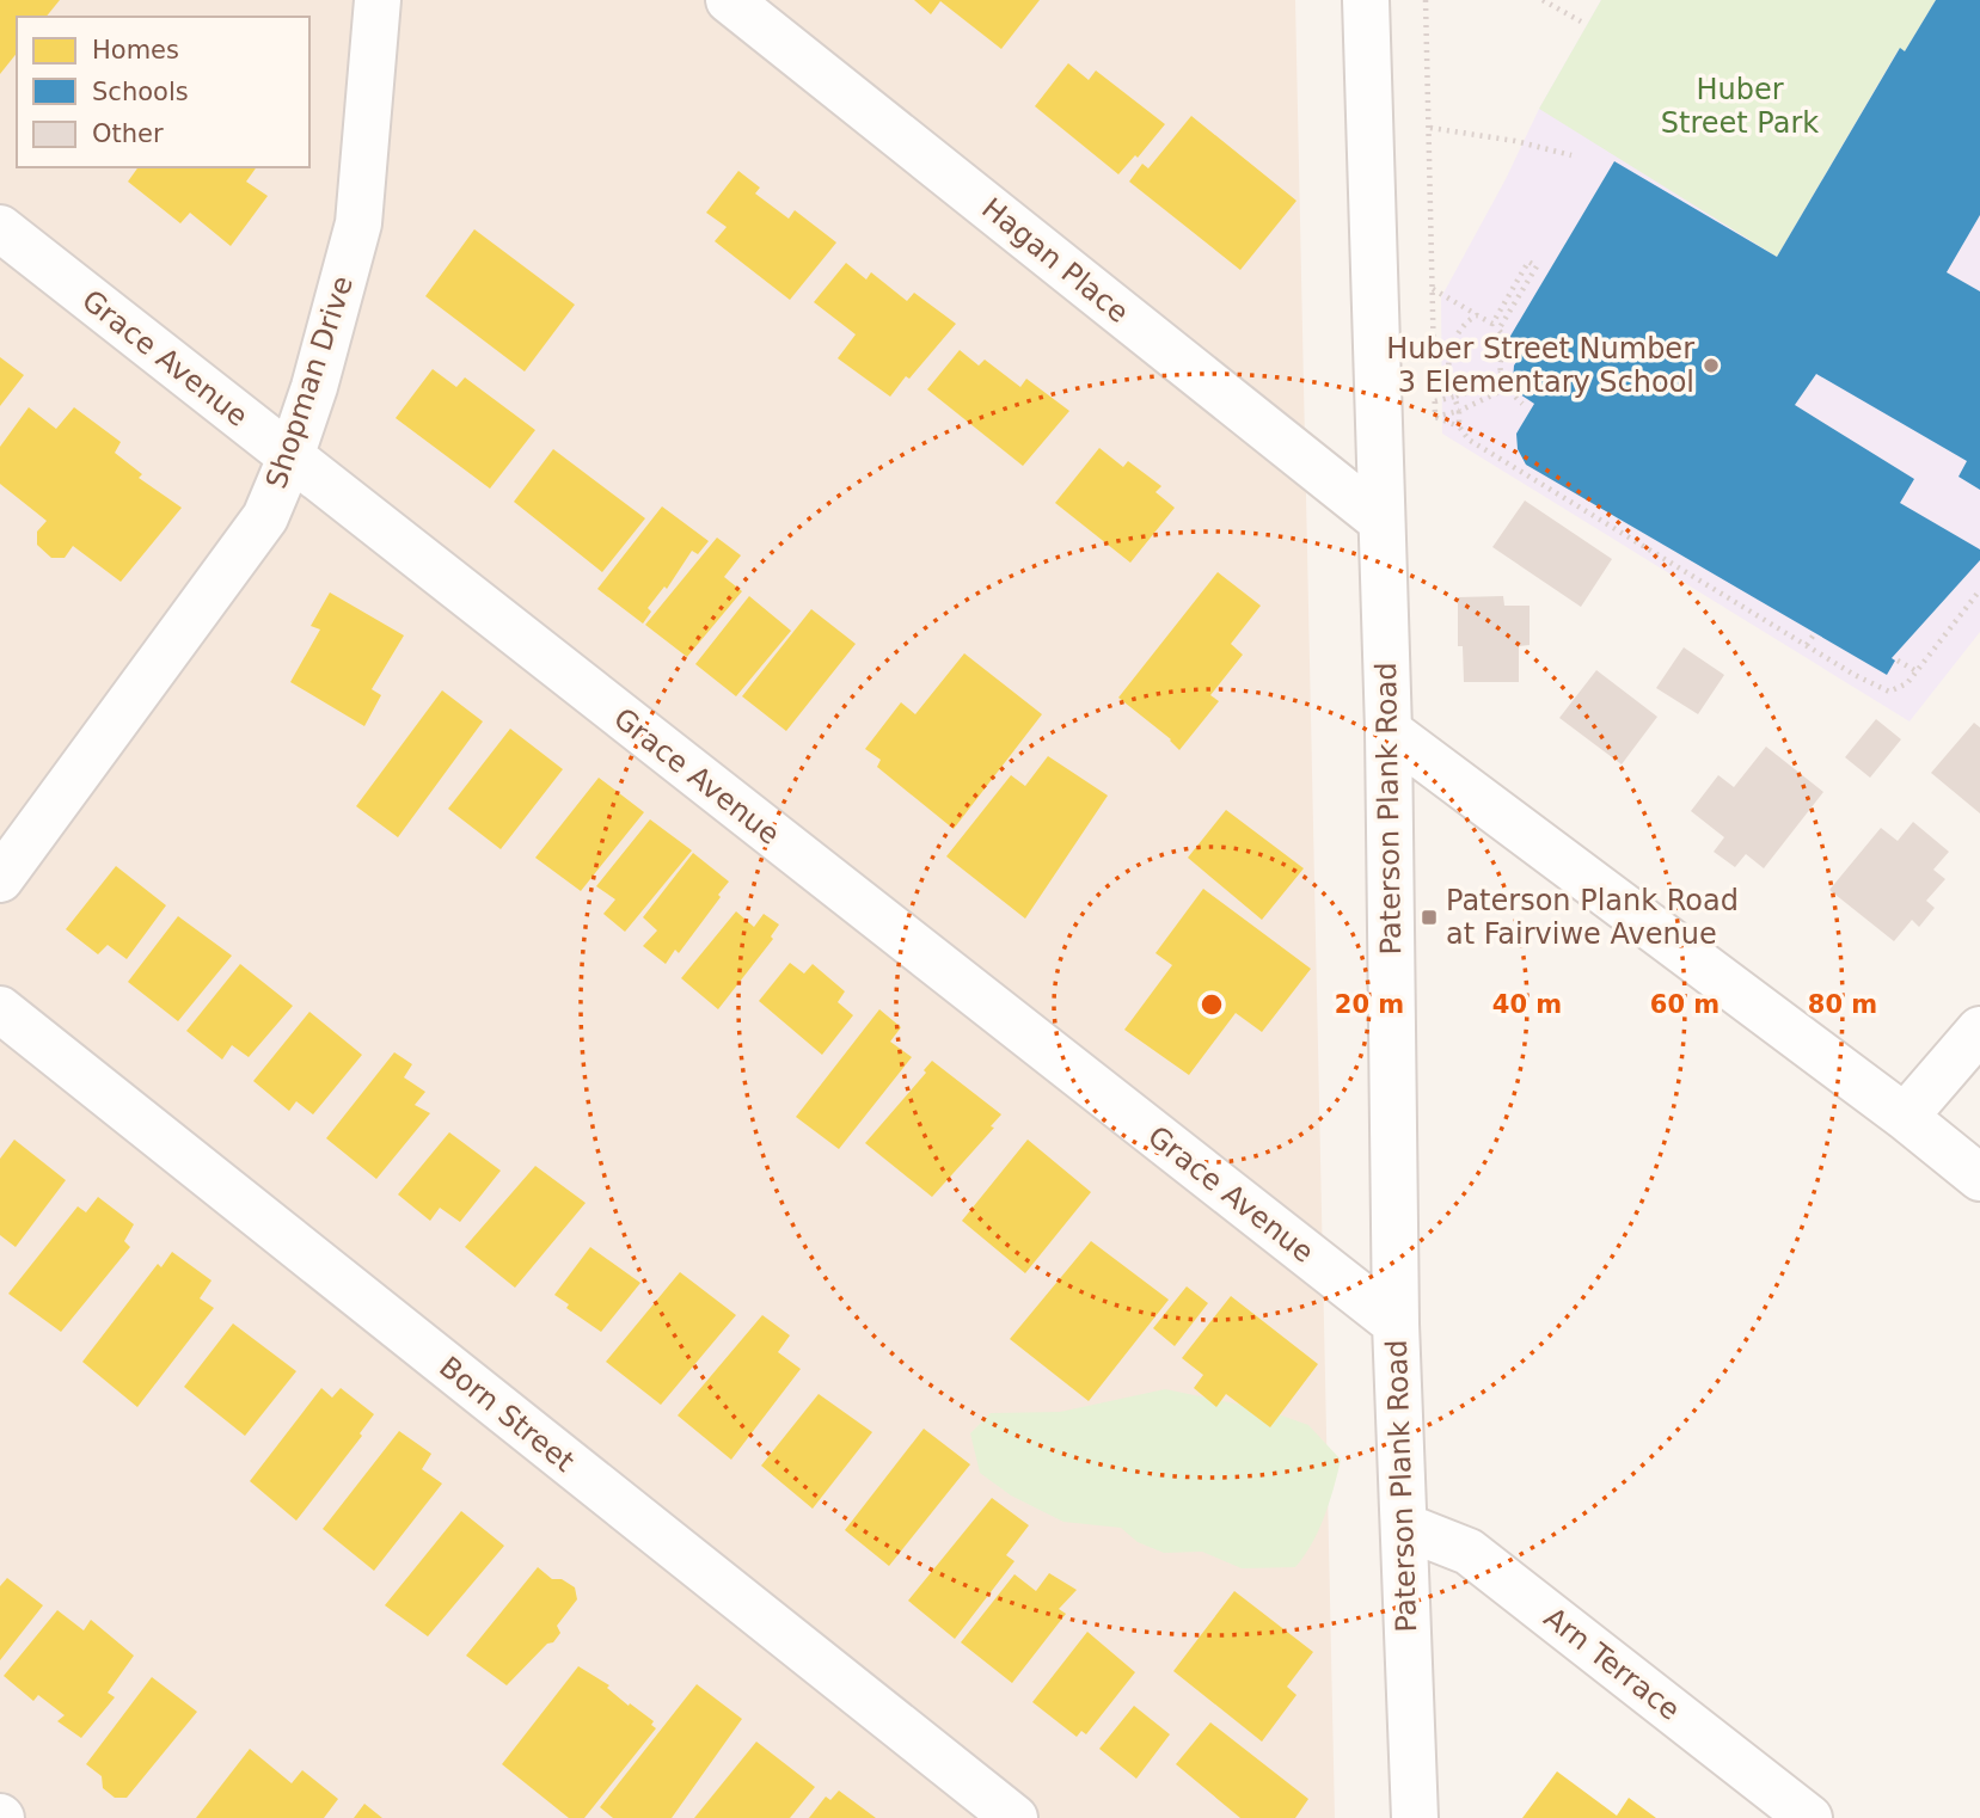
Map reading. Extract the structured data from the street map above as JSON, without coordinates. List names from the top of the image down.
{
  "streets": {
    "street": [
      "Hagan Place",
      "Grace Avenue",
      "Shopman Drive",
      "Paterson Plank Road",
      "Born Street",
      "Arn Terrace"
    ]
  },
  "crossings": [
    ["Hagan Place", "Paterson Plank Road"],
    ["Grace Avenue", "Shopman Drive"],
    ["Grace Avenue", "Paterson Plank Road"],
    ["Paterson Plank Road", "Arn Terrace"]
  ],
  "parks": ["Huber Street Park"],
  "places": {
    "other": ["Huber Street Number 3 Elementary School"],
    "transit": ["Paterson Plank Road at Fairviwe Avenue"]
  },
  "legend": ["Homes", "Schools", "Other"],
  "rings": [
    "20 m",
    "40 m",
    "60 m",
    "80 m"
  ]
}
